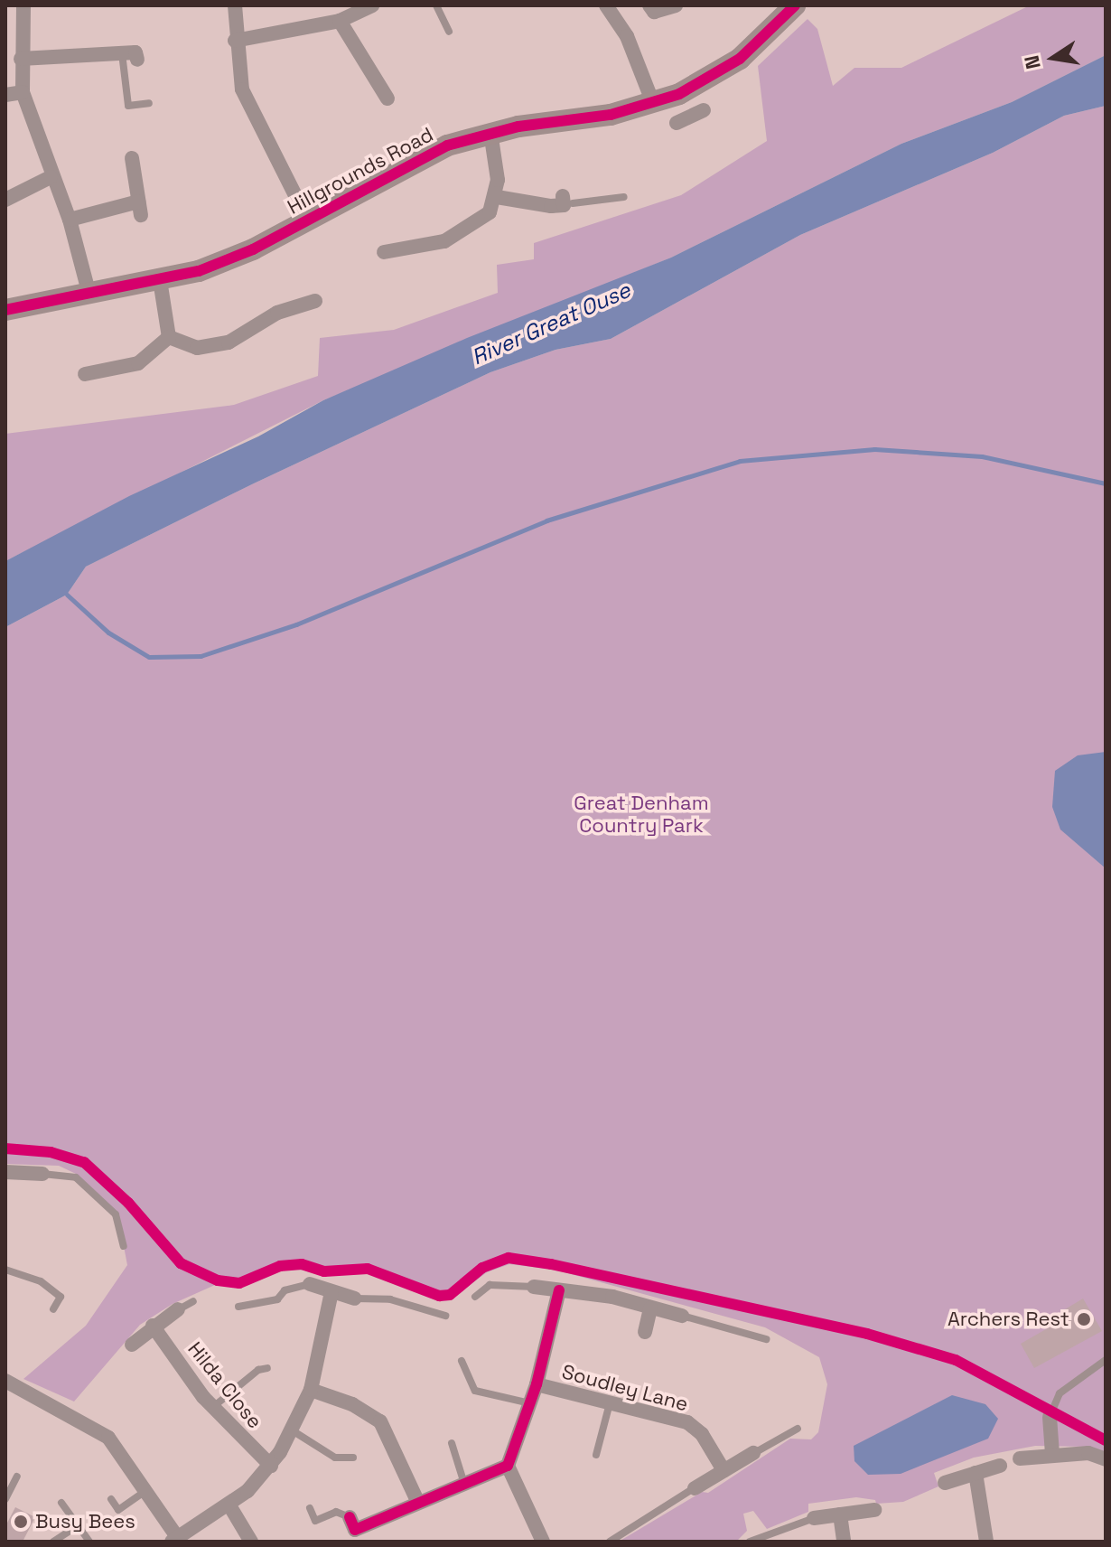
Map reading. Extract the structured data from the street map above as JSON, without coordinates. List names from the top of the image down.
{
  "streets": {
    "street": ["Hillgrounds Road", "Hilda Close", "Soudley Lane"]
  },
  "water": ["River Great Ouse"],
  "parks": ["Great Denham Country Park"],
  "places": ["Archers Rest", "Busy Bees"],
  "north": "left"
}
